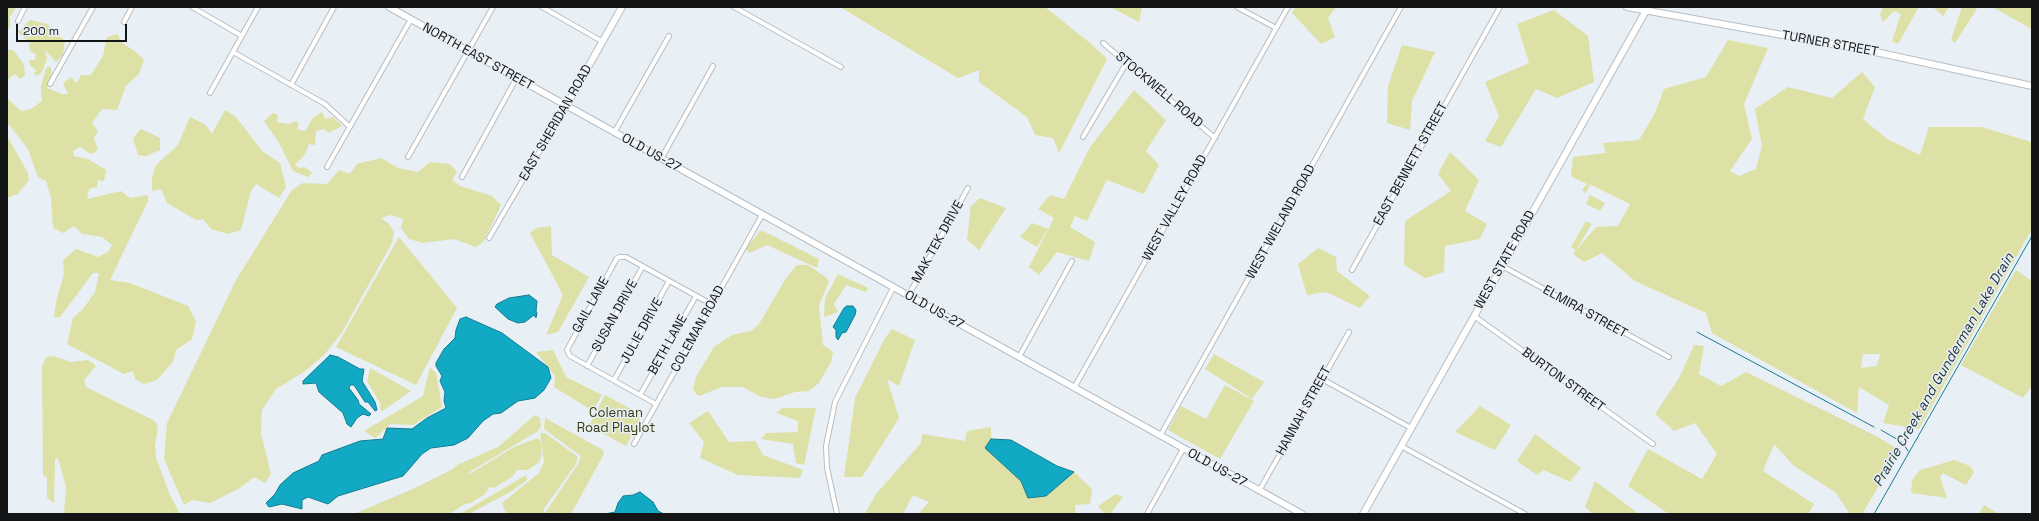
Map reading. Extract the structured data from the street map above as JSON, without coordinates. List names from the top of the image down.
{
  "streets": {
    "street": [
      "TURNER STREET",
      "NORTH EAST STREET",
      "STOCKWELL ROAD",
      "EAST SHERIDAN ROAD",
      "OLD US-27",
      "EAST BENNETT STREET",
      "WEST VALLEY ROAD",
      "WEST WIELAND ROAD",
      "MAK TEK DRIVE",
      "WEST STATE ROAD",
      "GAIL LANE",
      "ELMIRA STREET",
      "SUSAN DRIVE",
      "COLEMAN ROAD",
      "JULIE DRIVE",
      "BETH LANE",
      "BURTON STREET",
      "HANNAH STREET"
    ]
  },
  "crossings": [
    ["TURNER STREET", "WEST STATE ROAD"],
    ["NORTH EAST STREET", "EAST SHERIDAN ROAD"],
    ["NORTH EAST STREET", "OLD US-27"],
    ["STOCKWELL ROAD", "WEST VALLEY ROAD"],
    ["EAST SHERIDAN ROAD", "OLD US-27"],
    ["OLD US-27", "WEST VALLEY ROAD"],
    ["OLD US-27", "WEST WIELAND ROAD"],
    ["OLD US-27", "MAK TEK DRIVE"],
    ["OLD US-27", "COLEMAN ROAD"],
    ["OLD US-27", "HANNAH STREET"],
    ["WEST STATE ROAD", "ELMIRA STREET"],
    ["WEST STATE ROAD", "BURTON STREET"],
    ["GAIL LANE", "SUSAN DRIVE"]
  ],
  "water": ["Prairie Creek and Gunderman Lake Drain"],
  "parks": ["Coleman Road Playlot"],
  "scale_bar": "200 m"
}
